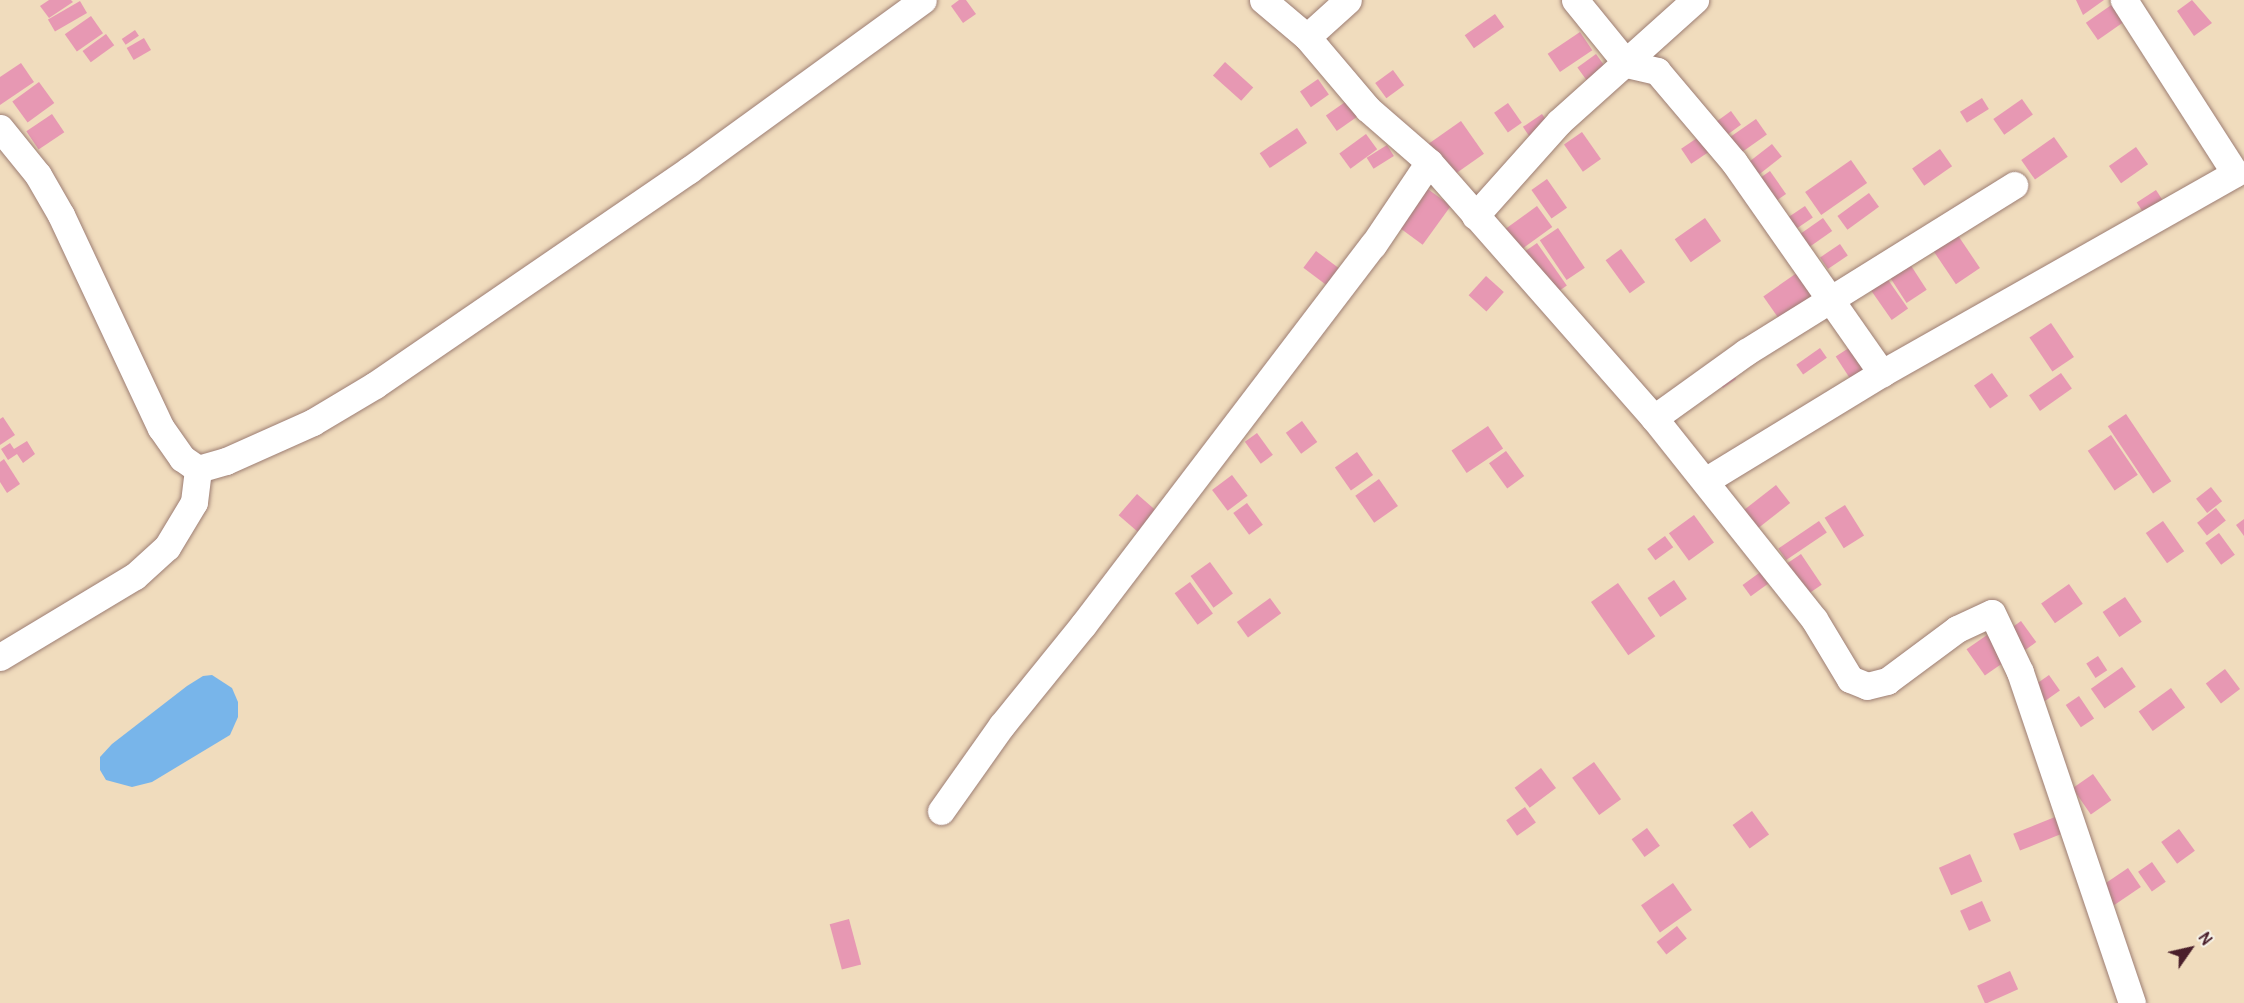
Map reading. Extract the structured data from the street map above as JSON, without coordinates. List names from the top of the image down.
{
  "north": "top right"
}
